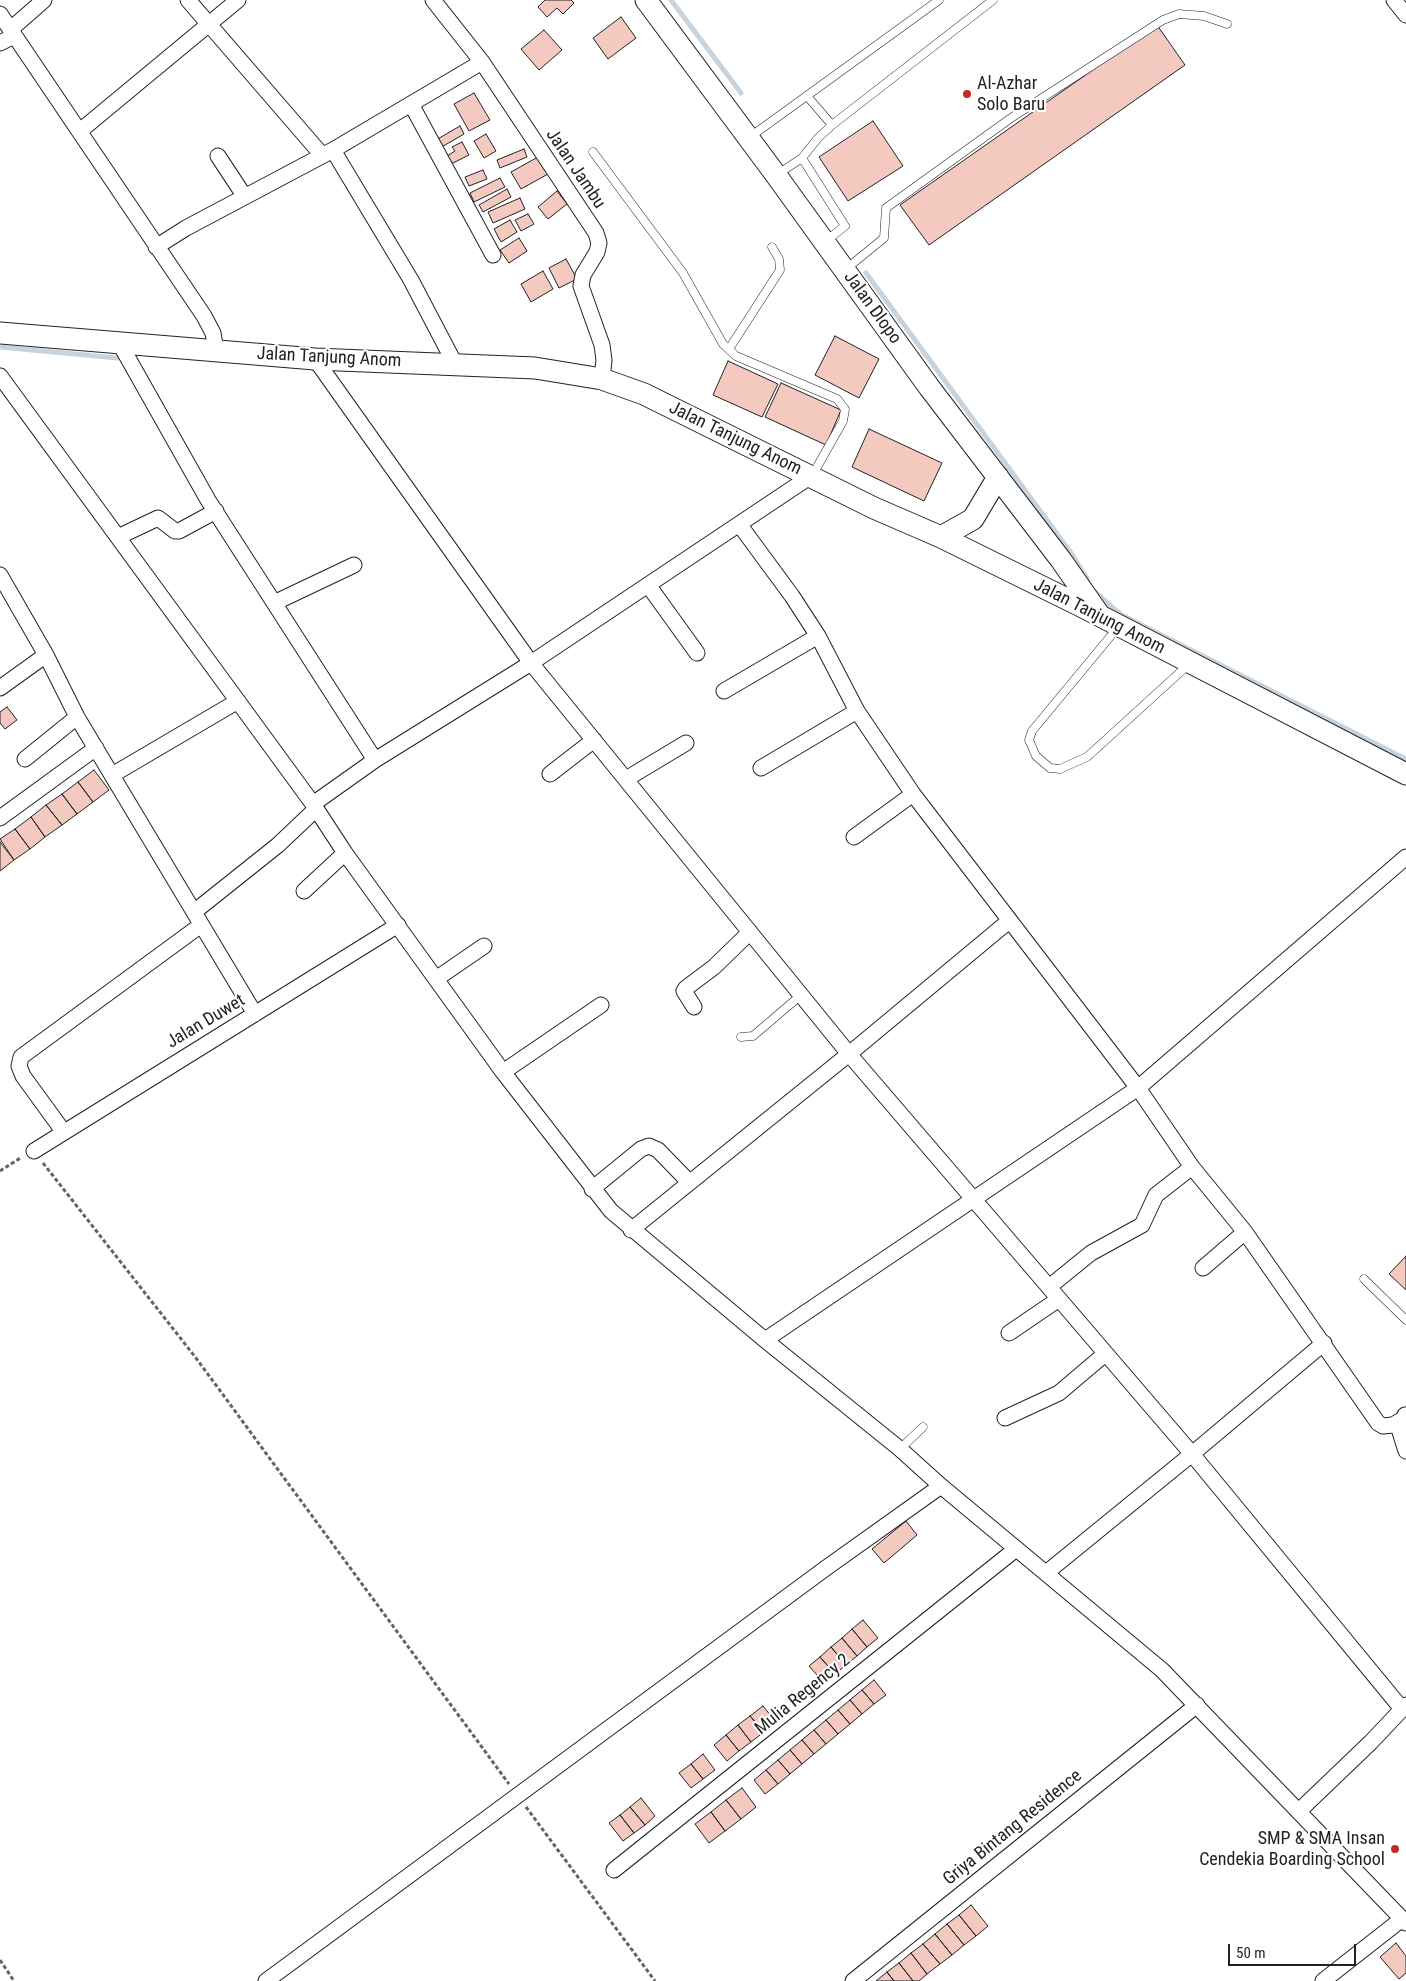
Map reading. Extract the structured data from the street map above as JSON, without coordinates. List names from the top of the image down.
{
  "streets": {
    "main road": ["Jalan Dlopo", "Jalan Tanjung Anom"],
    "street": [
      "Jalan Jambu",
      "Jalan Duwet",
      "Mulia Regency 2",
      "Griya Bintang Residence"
    ]
  },
  "crossings": [
    ["Jalan Jambu", "Jalan Tanjung Anom"],
    ["Jalan Dlopo", "Jalan Tanjung Anom"]
  ],
  "places": ["Al-Azhar Solo Baru", "SMP & SMA Insan Cendekia Boarding School"],
  "scale_bar": "50 m"
}
